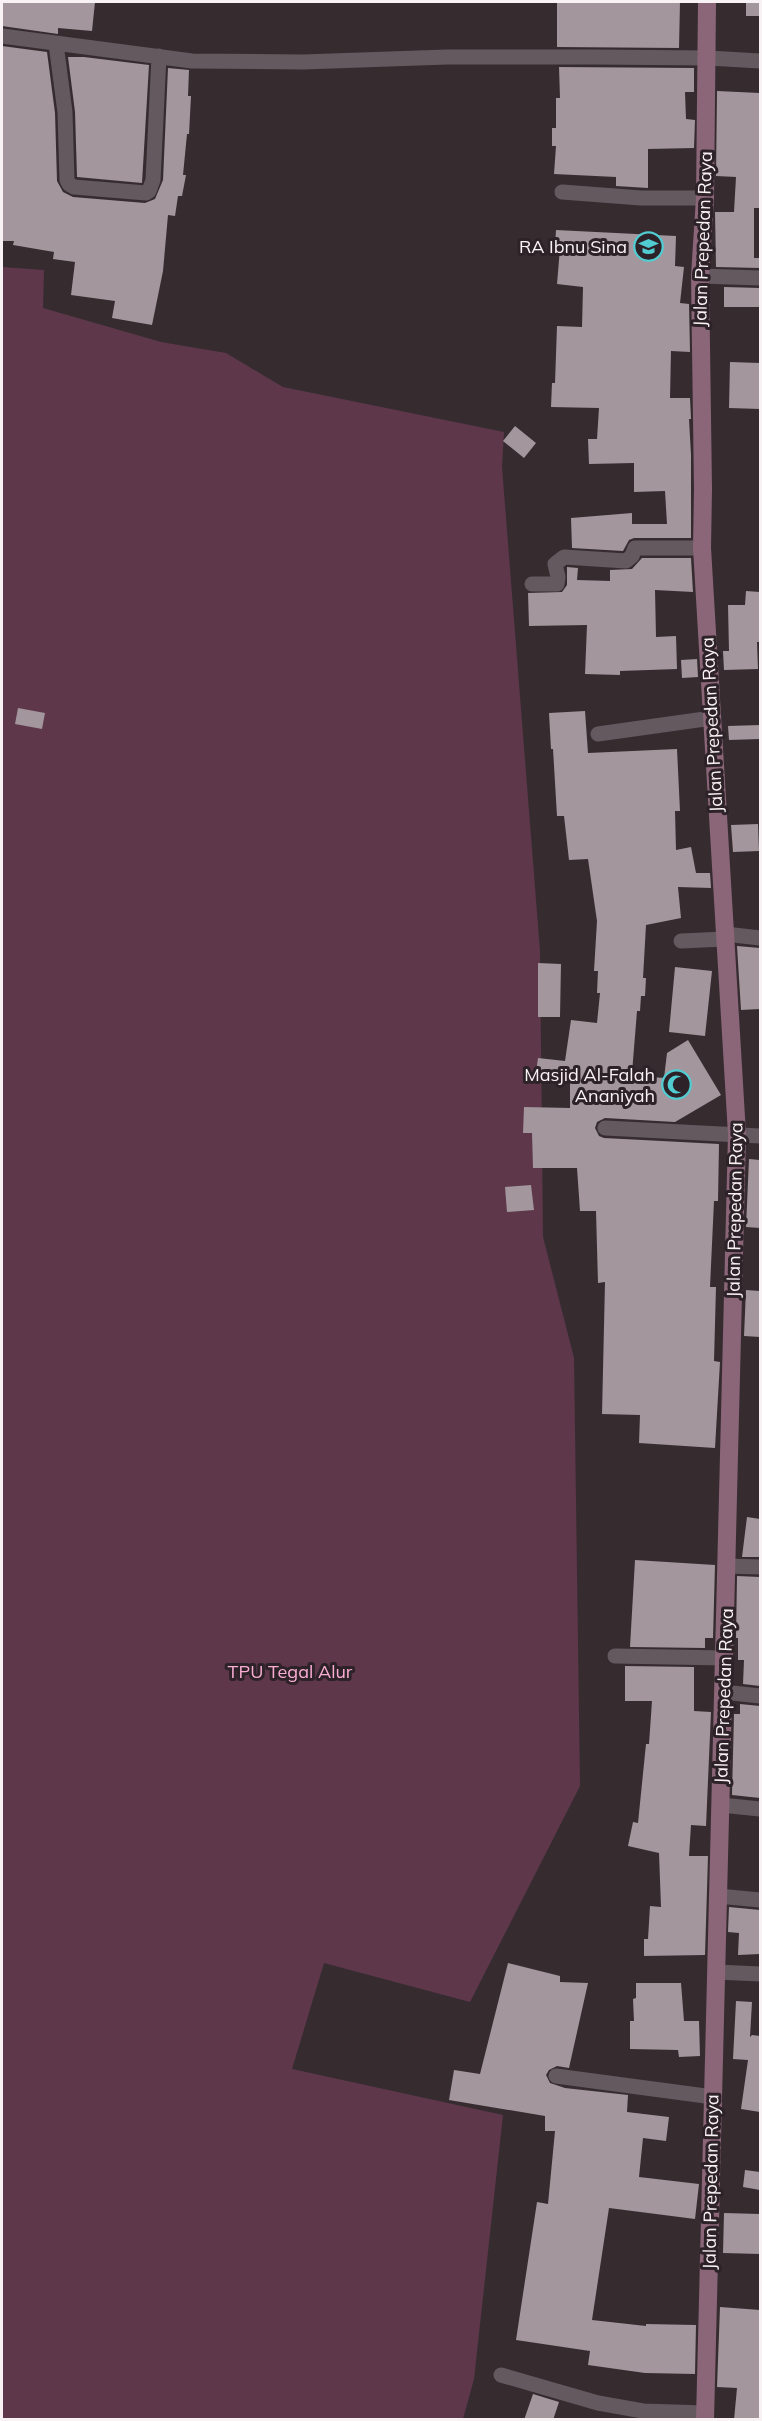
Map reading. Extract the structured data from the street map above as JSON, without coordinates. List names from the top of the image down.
{
  "streets": {
    "street": ["Jalan Prepedan Raya"]
  },
  "parks": ["TPU Tegal Alur"],
  "places": {
    "school or university": ["RA Ibnu Sina"],
    "mosque": ["Masjid Al-Falah Ananiyah"]
  }
}
